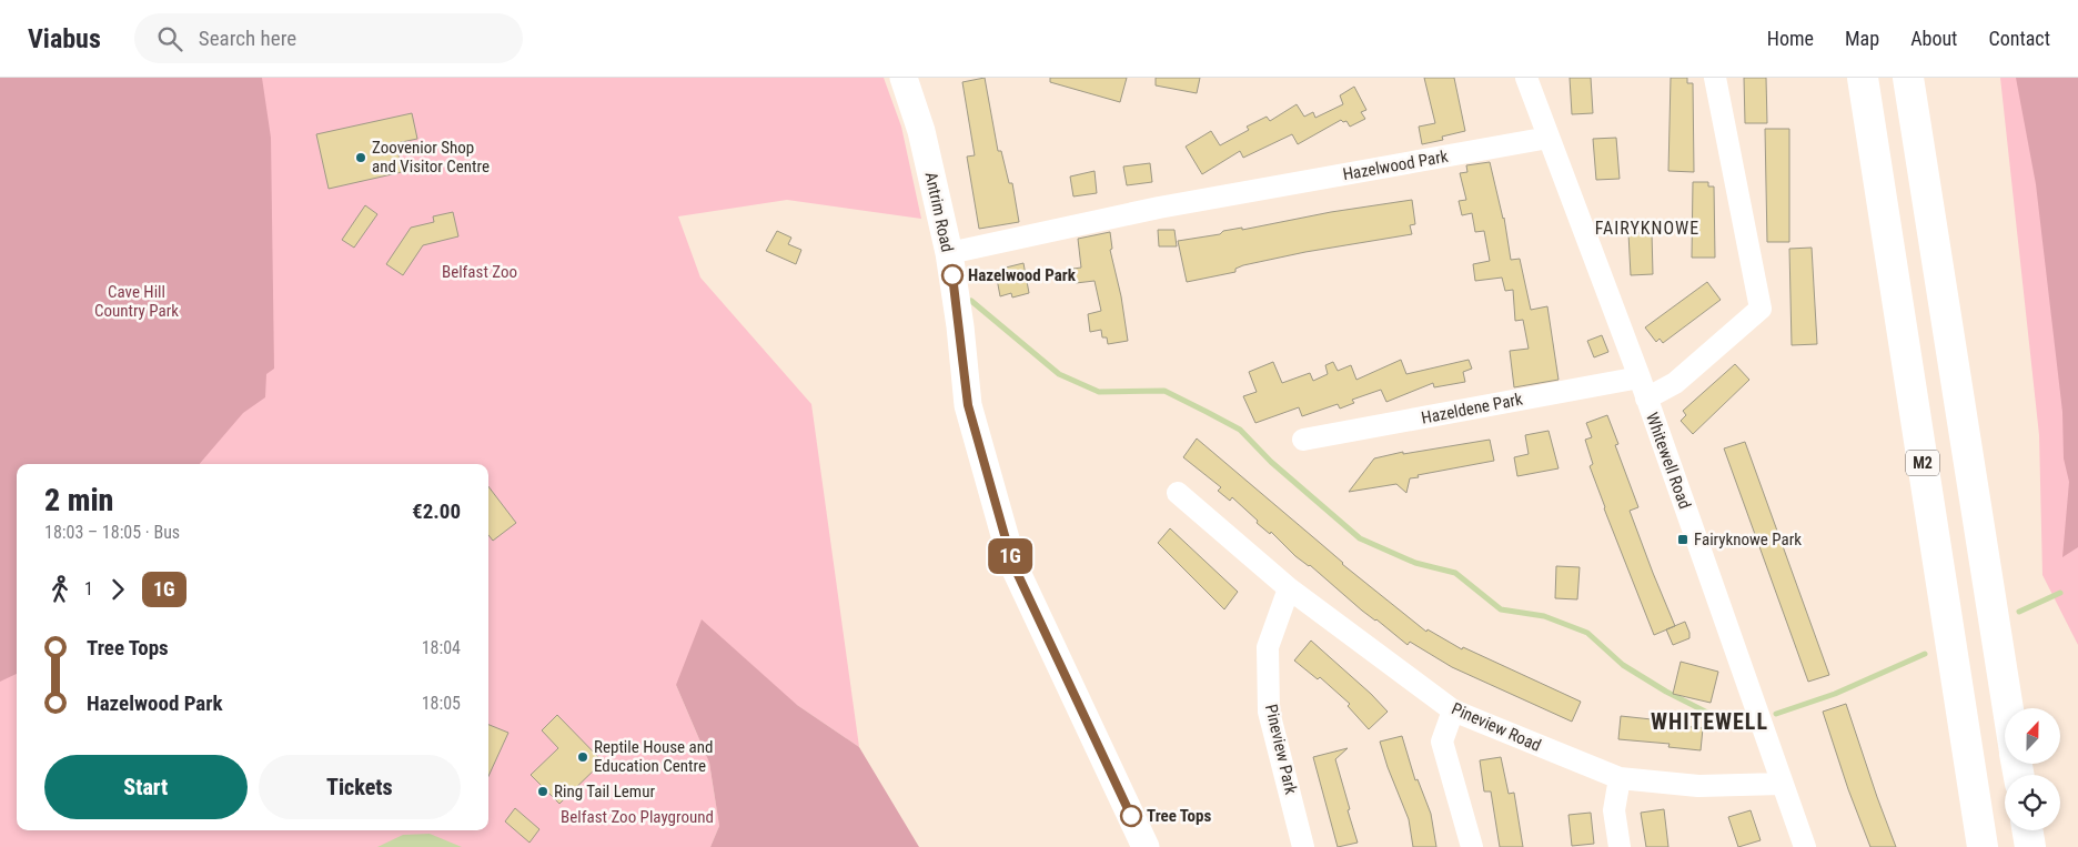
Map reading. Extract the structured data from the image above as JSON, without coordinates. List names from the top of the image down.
{
  "streets": {
    "highway": ["M2"],
    "main road": ["Antrim Road"],
    "street": [
      "Hazelwood Park",
      "Hazeldene Park",
      "Whitewell Road",
      "Pineview Road",
      "Pineview Park"
    ]
  },
  "crossings": [
    ["Hazelwood Park", "Antrim Road"],
    ["Hazelwood Park", "Whitewell Road"],
    ["Hazeldene Park", "Whitewell Road"],
    ["Whitewell Road", "Pineview Road"],
    ["Pineview Road", "Pineview Park"]
  ],
  "districts": ["FAIRYKNOWE", "WHITEWELL"],
  "parks": ["Belfast Zoo", "Cave Hill Country Park", "Belfast Zoo Playground"],
  "places": {
    "other": [
      "Zoovenior Shop and Visitor Centre",
      "Hazelwood Park",
      "Reptile House and Education Centre",
      "Ring Tail Lemur",
      "Tree Tops"
    ],
    "transit": ["Fairyknowe Park"]
  },
  "lines": ["bus line 1G"],
  "north": "top",
  "page": {
    "header": "Viabus",
    "search": "Search here",
    "nav": [
      "Home",
      "Map",
      "About",
      "Contact"
    ],
    "on_map": "1G",
    "heading": ["2 min", "18:03 – 18:05 · Bus", "€2.00"],
    "legs": ["1", "1G"],
    "list": [
      {
        "name": "Tree Tops",
        "value": "18:04"
      },
      {
        "name": "Hazelwood Park",
        "value": "18:05"
      }
    ],
    "buttons": ["Start", "Tickets"]
  }
}
